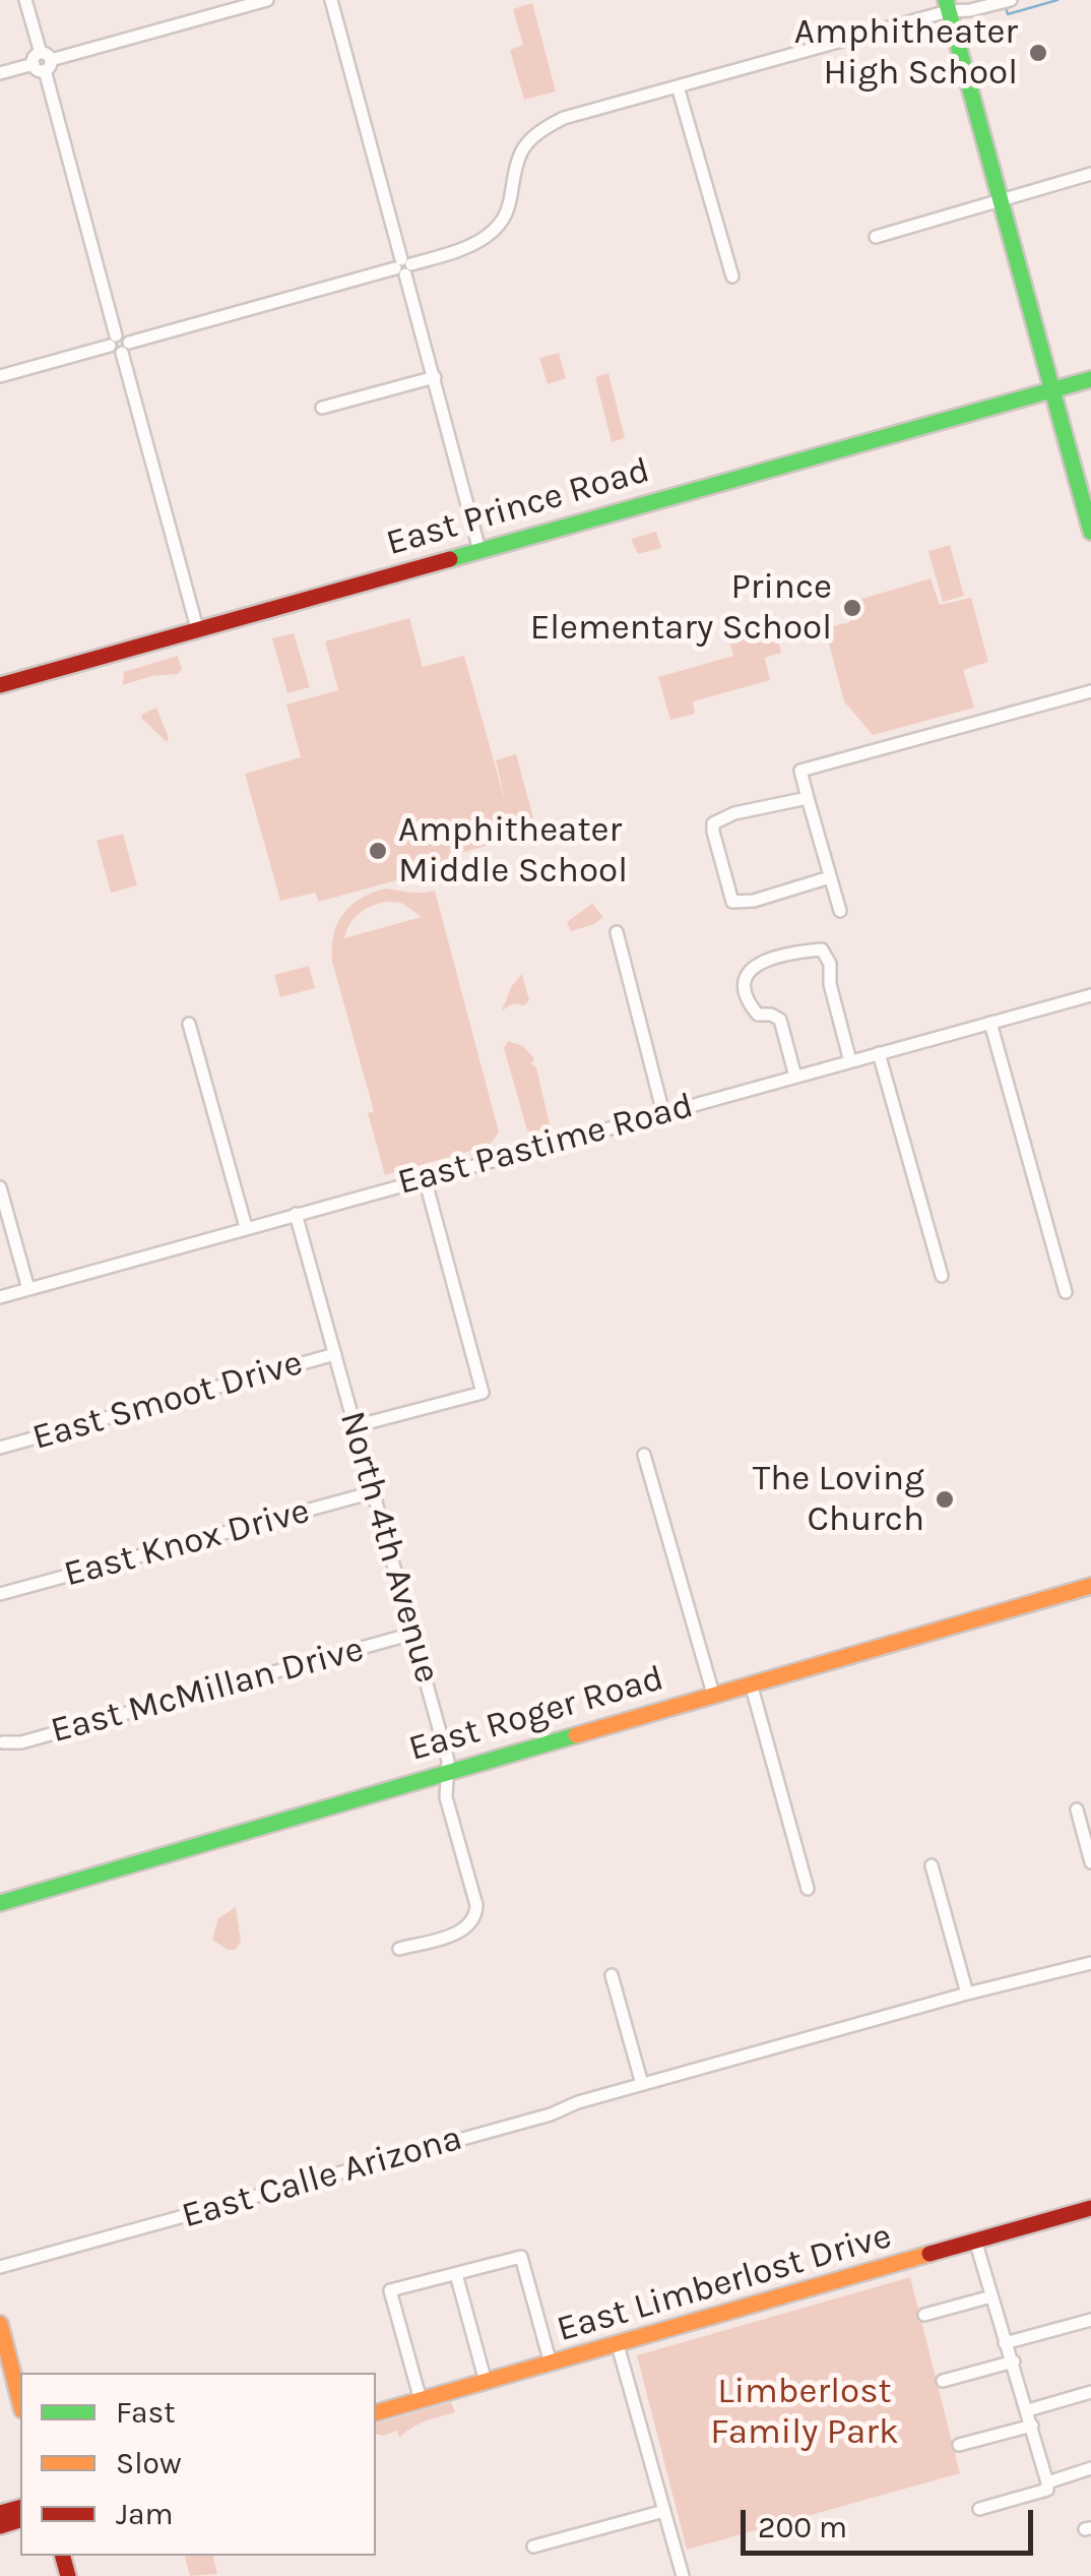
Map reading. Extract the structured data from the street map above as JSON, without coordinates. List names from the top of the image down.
{
  "streets": {
    "street": [
      "East Prince Road",
      "East Pastime Road",
      "East Smoot Drive",
      "East Knox Drive",
      "North 4th Avenue",
      "East McMillan Drive",
      "East Roger Road",
      "East Calle Arizona",
      "East Limberlost Drive"
    ]
  },
  "crossings": [
    ["East Pastime Road", "North 4th Avenue"],
    ["East Smoot Drive", "North 4th Avenue"],
    ["East Knox Drive", "North 4th Avenue"],
    ["North 4th Avenue", "East McMillan Drive"],
    ["North 4th Avenue", "East Roger Road"]
  ],
  "parks": ["Limberlost Family Park"],
  "places": [
    "Amphitheater High School",
    "Prince Elementary School",
    "Amphitheater Middle School",
    "The Loving Church"
  ],
  "legend": ["Fast", "Slow", "Jam"],
  "scale_bar": "200 m"
}
